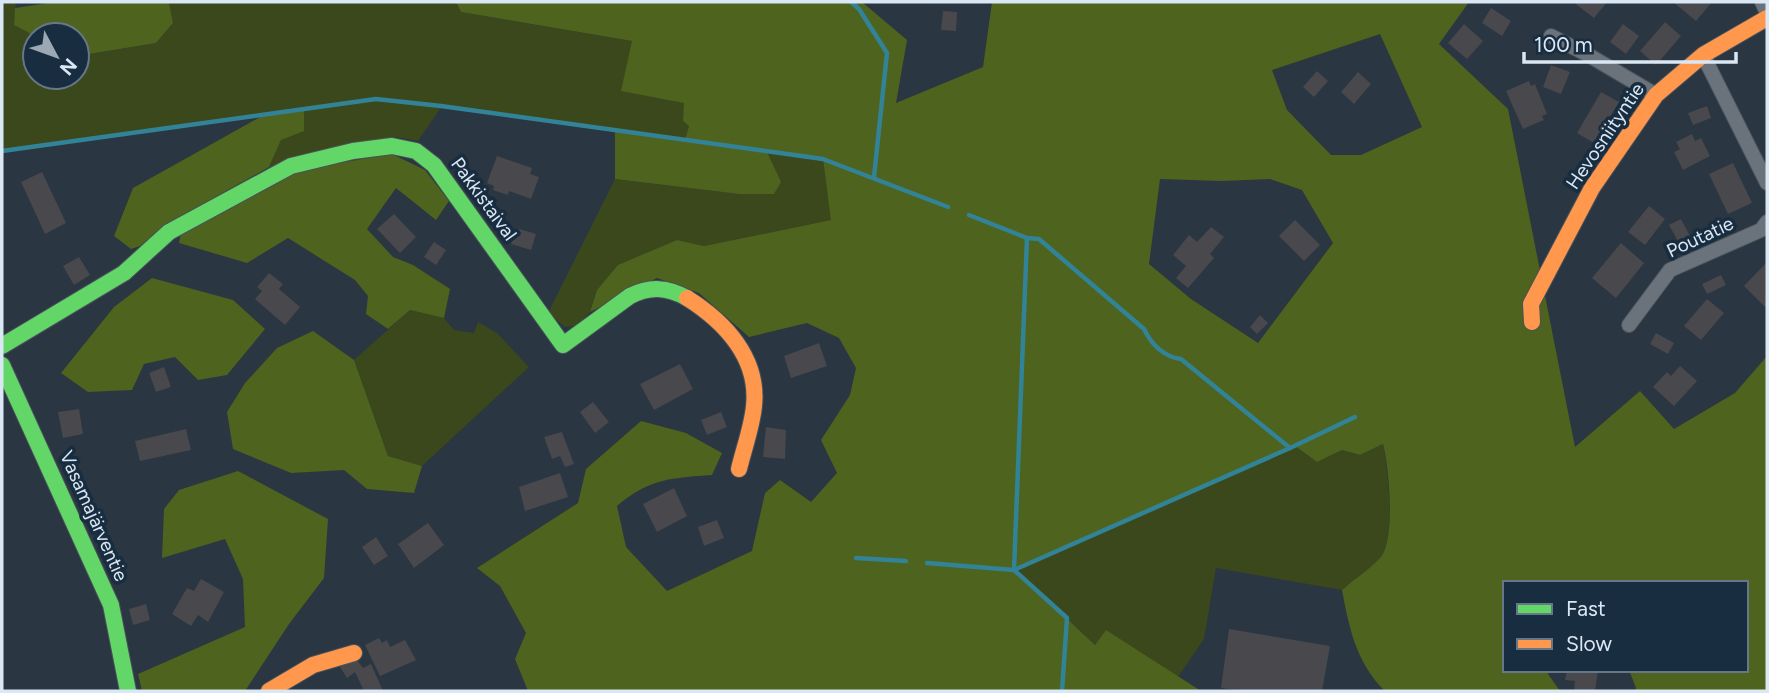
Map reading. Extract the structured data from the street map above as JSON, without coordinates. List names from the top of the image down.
{
  "streets": {
    "street": [
      "Hevosniityntie",
      "Pakkistaival",
      "Poutatie",
      "Vasamajärventie"
    ]
  },
  "legend": ["Fast", "Slow"],
  "scale_bar": "100 m",
  "north": "bottom right"
}
